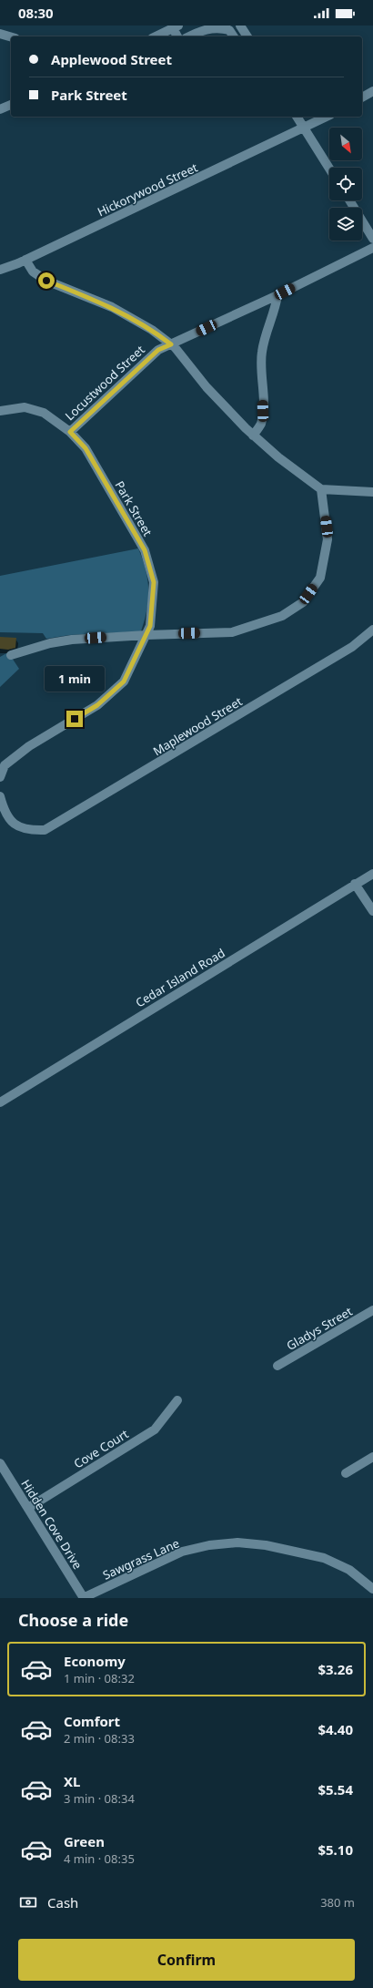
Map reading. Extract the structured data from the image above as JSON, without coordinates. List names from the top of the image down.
{
  "streets": {
    "street": [
      "Hickorywood Street",
      "Locustwood Street",
      "Park Street",
      "Maplewood Street",
      "Cedar Island Road",
      "Gladys Street",
      "Cove Court",
      "Hidden Cove Drive",
      "Sawgrass Lane"
    ]
  },
  "crossings": [
    ["Locustwood Street", "Park Street"],
    ["Cove Court", "Hidden Cove Drive"],
    ["Hidden Cove Drive", "Sawgrass Lane"]
  ],
  "north": "bottom right",
  "page": {
    "status": "08:30",
    "banner": ["Applewood Street", "Park Street"],
    "bubble": "1 min",
    "heading": "Choose a ride",
    "list": [
      {
        "name": "Economy",
        "note": "1 min · 08:32",
        "value": "$3.26"
      },
      {
        "name": "Comfort",
        "note": "2 min · 08:33",
        "value": "$4.40"
      },
      {
        "name": "XL",
        "note": "3 min · 08:34",
        "value": "$5.54"
      },
      {
        "name": "Green",
        "note": "4 min · 08:35",
        "value": "$5.10"
      }
    ],
    "pay": ["Cash", "380 m"],
    "buttons": "Confirm"
  }
}
